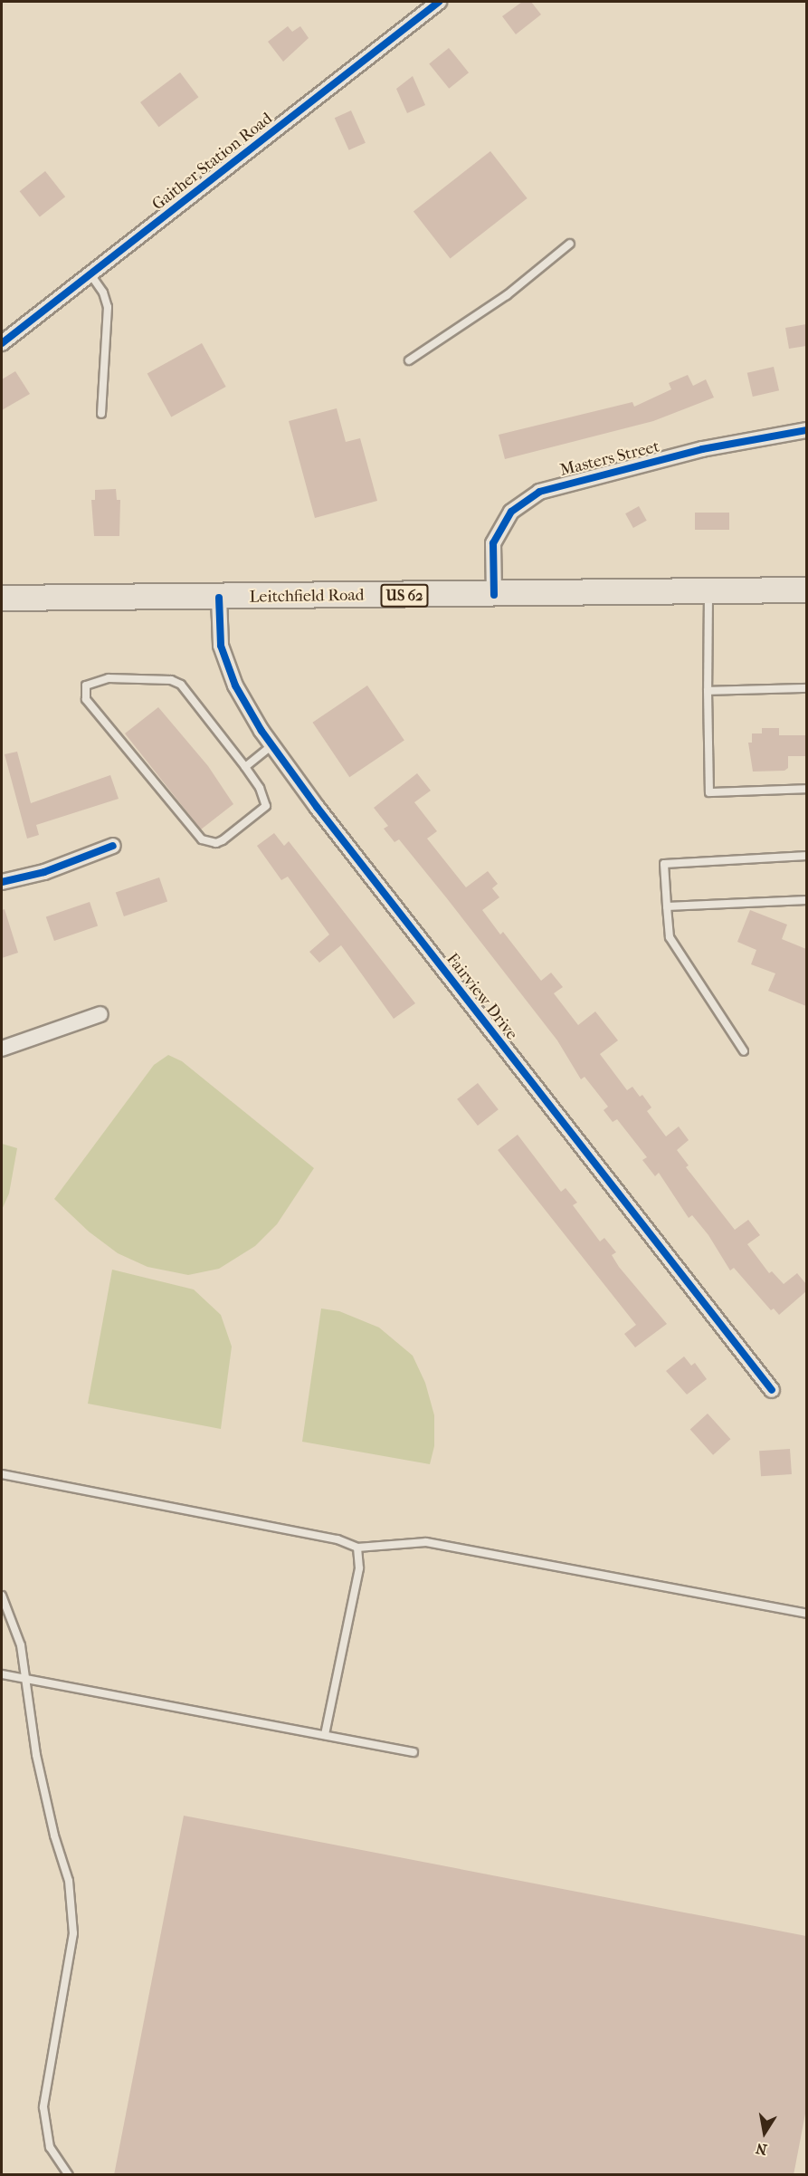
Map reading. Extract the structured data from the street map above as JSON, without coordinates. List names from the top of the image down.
{
  "streets": {
    "main road": ["US 62", "Leitchfield Road"],
    "street": ["Gaither Station Road", "Masters Street", "Fairview Drive"]
  },
  "crossings": [
    ["Masters Street", "Leitchfield Road"],
    ["Leitchfield Road", "Fairview Drive"]
  ],
  "north": "bottom"
}
